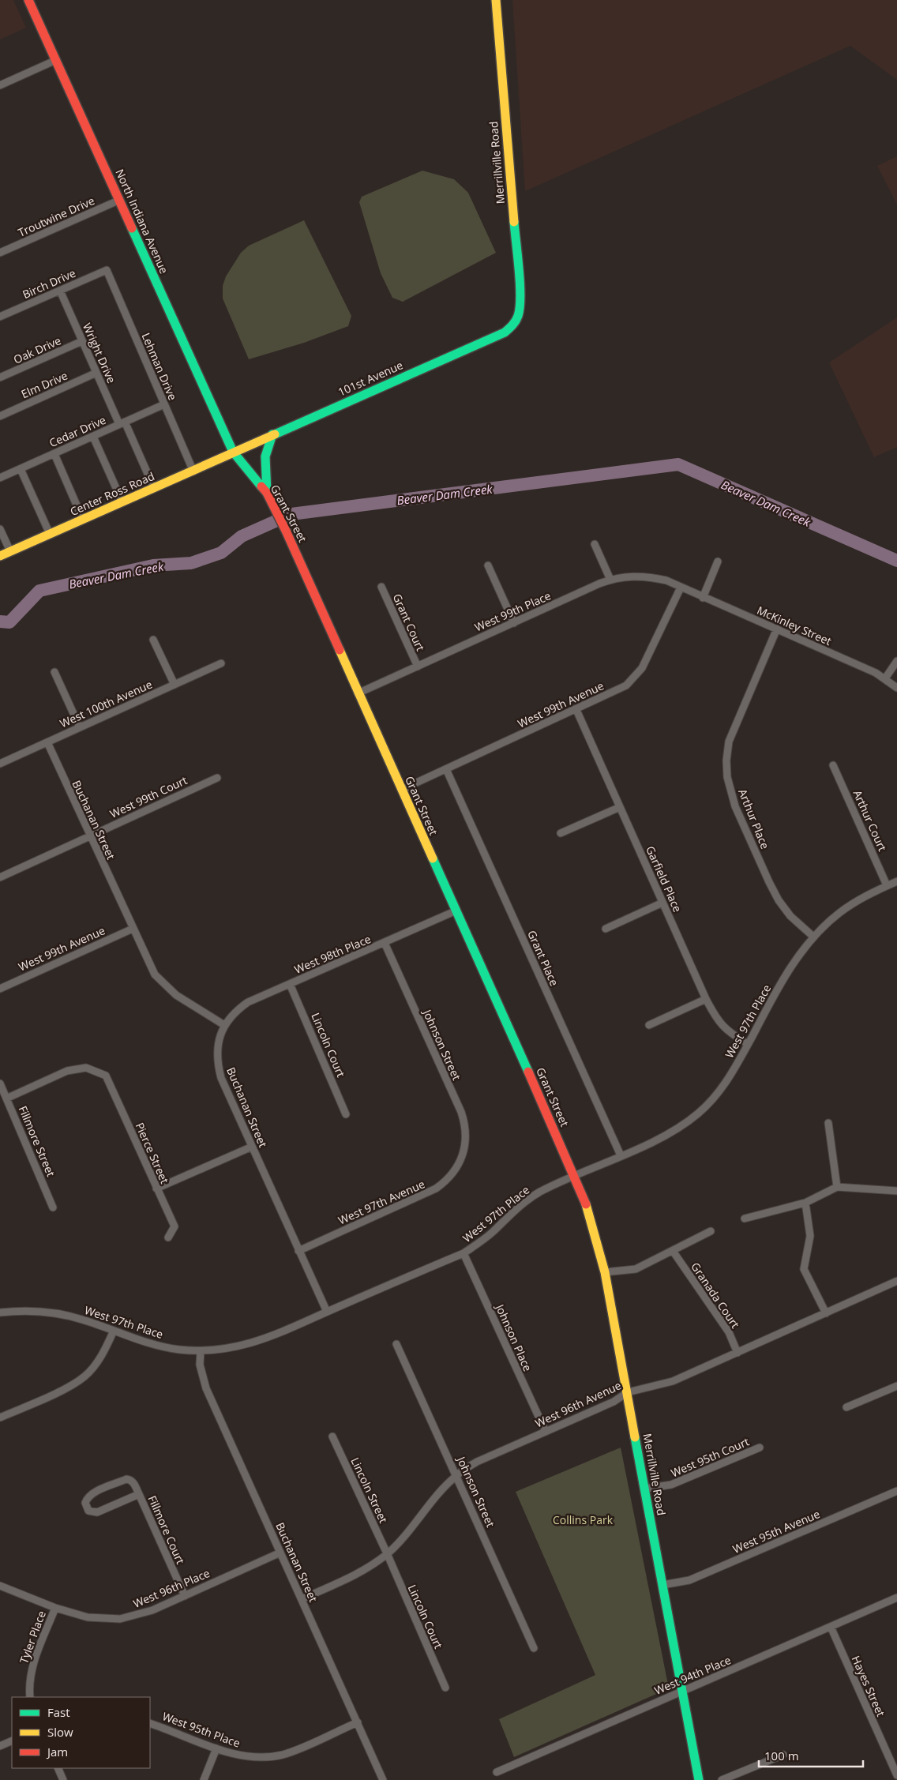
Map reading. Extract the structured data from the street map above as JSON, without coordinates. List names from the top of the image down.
{
  "streets": {
    "street": [
      "Merrillville Road",
      "Troutwine Drive",
      "North Indiana Avenue",
      "Birch Drive",
      "Oak Drive",
      "Wright Drive",
      "Lehman Drive",
      "101st Avenue",
      "Elm Drive",
      "Cedar Drive",
      "Center Ross Road",
      "Grant Street",
      "West 99th Place",
      "Grant Court",
      "McKinley Street",
      "West 100th Avenue",
      "West 99th Avenue",
      "West 99th Court",
      "Arthur Place",
      "Buchanan Street",
      "Arthur Court",
      "Garfield Place",
      "West 98th Place",
      "Grant Place",
      "West 97th Place",
      "Lincoln Court",
      "Johnson Street",
      "Fillmore Street",
      "Pierce Street",
      "West 97th Avenue",
      "Granada Court",
      "Johnson Place",
      "West 96th Avenue",
      "West 95th Court",
      "Lincoln Street",
      "Fillmore Court",
      "West 95th Avenue",
      "West 96th Place",
      "Tyler Place",
      "West 94th Place",
      "Hayes Street",
      "West 95th Place"
    ]
  },
  "crossings": [
    ["Merrillville Road", "101st Avenue"],
    ["Merrillville Road", "Grant Street"],
    ["Merrillville Road", "West 97th Place"],
    ["Merrillville Road", "West 96th Avenue"],
    ["Merrillville Road", "West 95th Court"],
    ["Merrillville Road", "West 95th Avenue"],
    ["Merrillville Road", "West 94th Place"],
    ["Troutwine Drive", "North Indiana Avenue"],
    ["North Indiana Avenue", "101st Avenue"],
    ["North Indiana Avenue", "Center Ross Road"],
    ["North Indiana Avenue", "Grant Street"],
    ["Birch Drive", "Wright Drive"],
    ["Birch Drive", "Lehman Drive"],
    ["Oak Drive", "Wright Drive"],
    ["Wright Drive", "Elm Drive"],
    ["Wright Drive", "Cedar Drive"],
    ["Wright Drive", "Center Ross Road"],
    ["Lehman Drive", "Cedar Drive"],
    ["Lehman Drive", "Center Ross Road"],
    ["101st Avenue", "Center Ross Road"],
    ["101st Avenue", "Grant Street"],
    ["Center Ross Road", "Grant Street"],
    ["Grant Street", "West 99th Place"],
    ["Grant Street", "West 99th Avenue"],
    ["Grant Street", "West 98th Place"],
    ["Grant Street", "West 97th Place"],
    ["West 99th Place", "Grant Court"],
    ["West 99th Place", "McKinley Street"],
    ["West 99th Place", "West 99th Avenue"],
    ["McKinley Street", "West 99th Avenue"],
    ["McKinley Street", "Arthur Place"],
    ["West 100th Avenue", "Buchanan Street"],
    ["West 99th Avenue", "Buchanan Street"],
    ["West 99th Avenue", "Garfield Place"],
    ["West 99th Avenue", "Grant Place"],
    ["West 99th Court", "Buchanan Street"],
    ["Arthur Place", "West 97th Place"],
    ["Buchanan Street", "West 98th Place"],
    ["Buchanan Street", "West 97th Place"],
    ["Buchanan Street", "West 97th Avenue"],
    ["Buchanan Street", "West 96th Avenue"],
    ["Buchanan Street", "West 96th Place"],
    ["Buchanan Street", "West 95th Place"],
    ["Arthur Court", "West 97th Place"],
    ["Garfield Place", "West 97th Place"],
    ["West 98th Place", "Lincoln Court"],
    ["West 98th Place", "Johnson Street"],
    ["Grant Place", "West 97th Place"],
    ["West 97th Place", "Johnson Place"],
    ["Lincoln Court", "West 96th Avenue"],
    ["Lincoln Court", "Lincoln Street"],
    ["Johnson Street", "West 97th Avenue"],
    ["Johnson Street", "West 96th Avenue"],
    ["Fillmore Street", "Pierce Street"],
    ["Granada Court", "West 96th Avenue"],
    ["Johnson Place", "West 96th Avenue"],
    ["West 96th Avenue", "Lincoln Street"],
    ["Fillmore Court", "West 96th Place"],
    ["West 96th Place", "Tyler Place"],
    ["West 94th Place", "Hayes Street"]
  ],
  "water": ["Beaver Dam Creek"],
  "parks": ["Collins Park"],
  "legend": ["Fast", "Slow", "Jam"],
  "scale_bar": "100 m"
}
